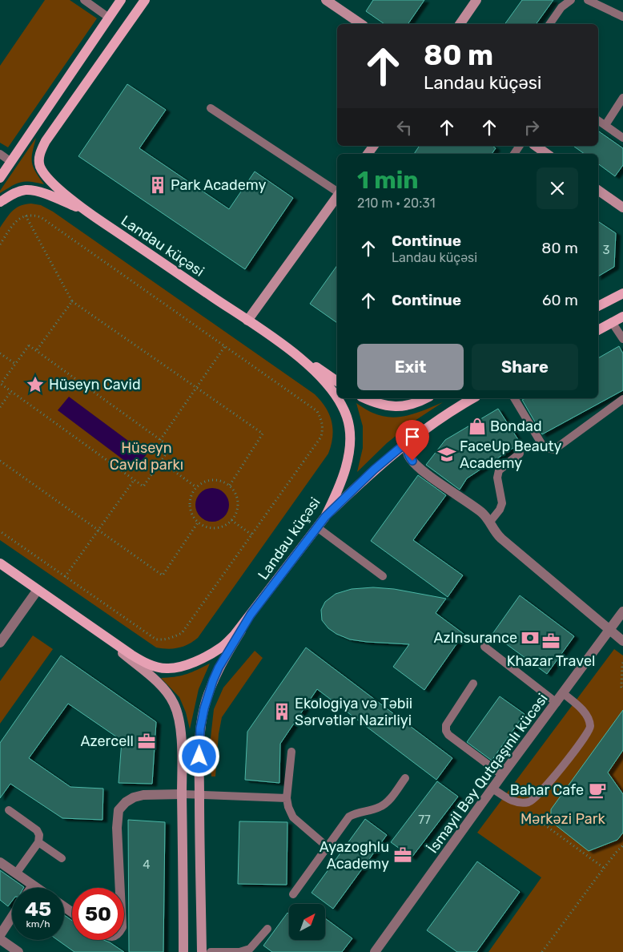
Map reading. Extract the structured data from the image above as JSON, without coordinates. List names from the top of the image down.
{
  "streets": {
    "main road": ["Landau küçəsi"],
    "street": ["İsmayil Bəy Qutqaşınlı kücəsi"]
  },
  "parks": ["Hüseyn Cavid parkı", "Mərkəzi Park"],
  "places": {
    "building": ["Park Academy", "Ekologiya və Təbii Sərvətlər Nazirliyi"],
    "place": ["Hüseyn Cavid"],
    "shop": ["Bondad"],
    "school or university": ["FaceUp Beauty Academy"],
    "bank": ["AzInsurance"],
    "office": ["Khazar Travel", "Azercell", "Ayazoghlu Academy"],
    "cafe": ["Bahar Cafe"]
  },
  "house_numbers": ["3", "77", "4"],
  "north": "top right",
  "page": {
    "turn": ["80 m", "Landau küçəsi"],
    "heading": ["1 min", "210 m · 20:31"],
    "list": [
      {
        "name": "Continue",
        "note": "Landau küçəsi",
        "value": "80 m"
      },
      {
        "name": "Continue",
        "value": "60 m"
      }
    ],
    "buttons": ["Exit", "Share"],
    "speed": "45 km/h",
    "limit": "50"
  }
}
